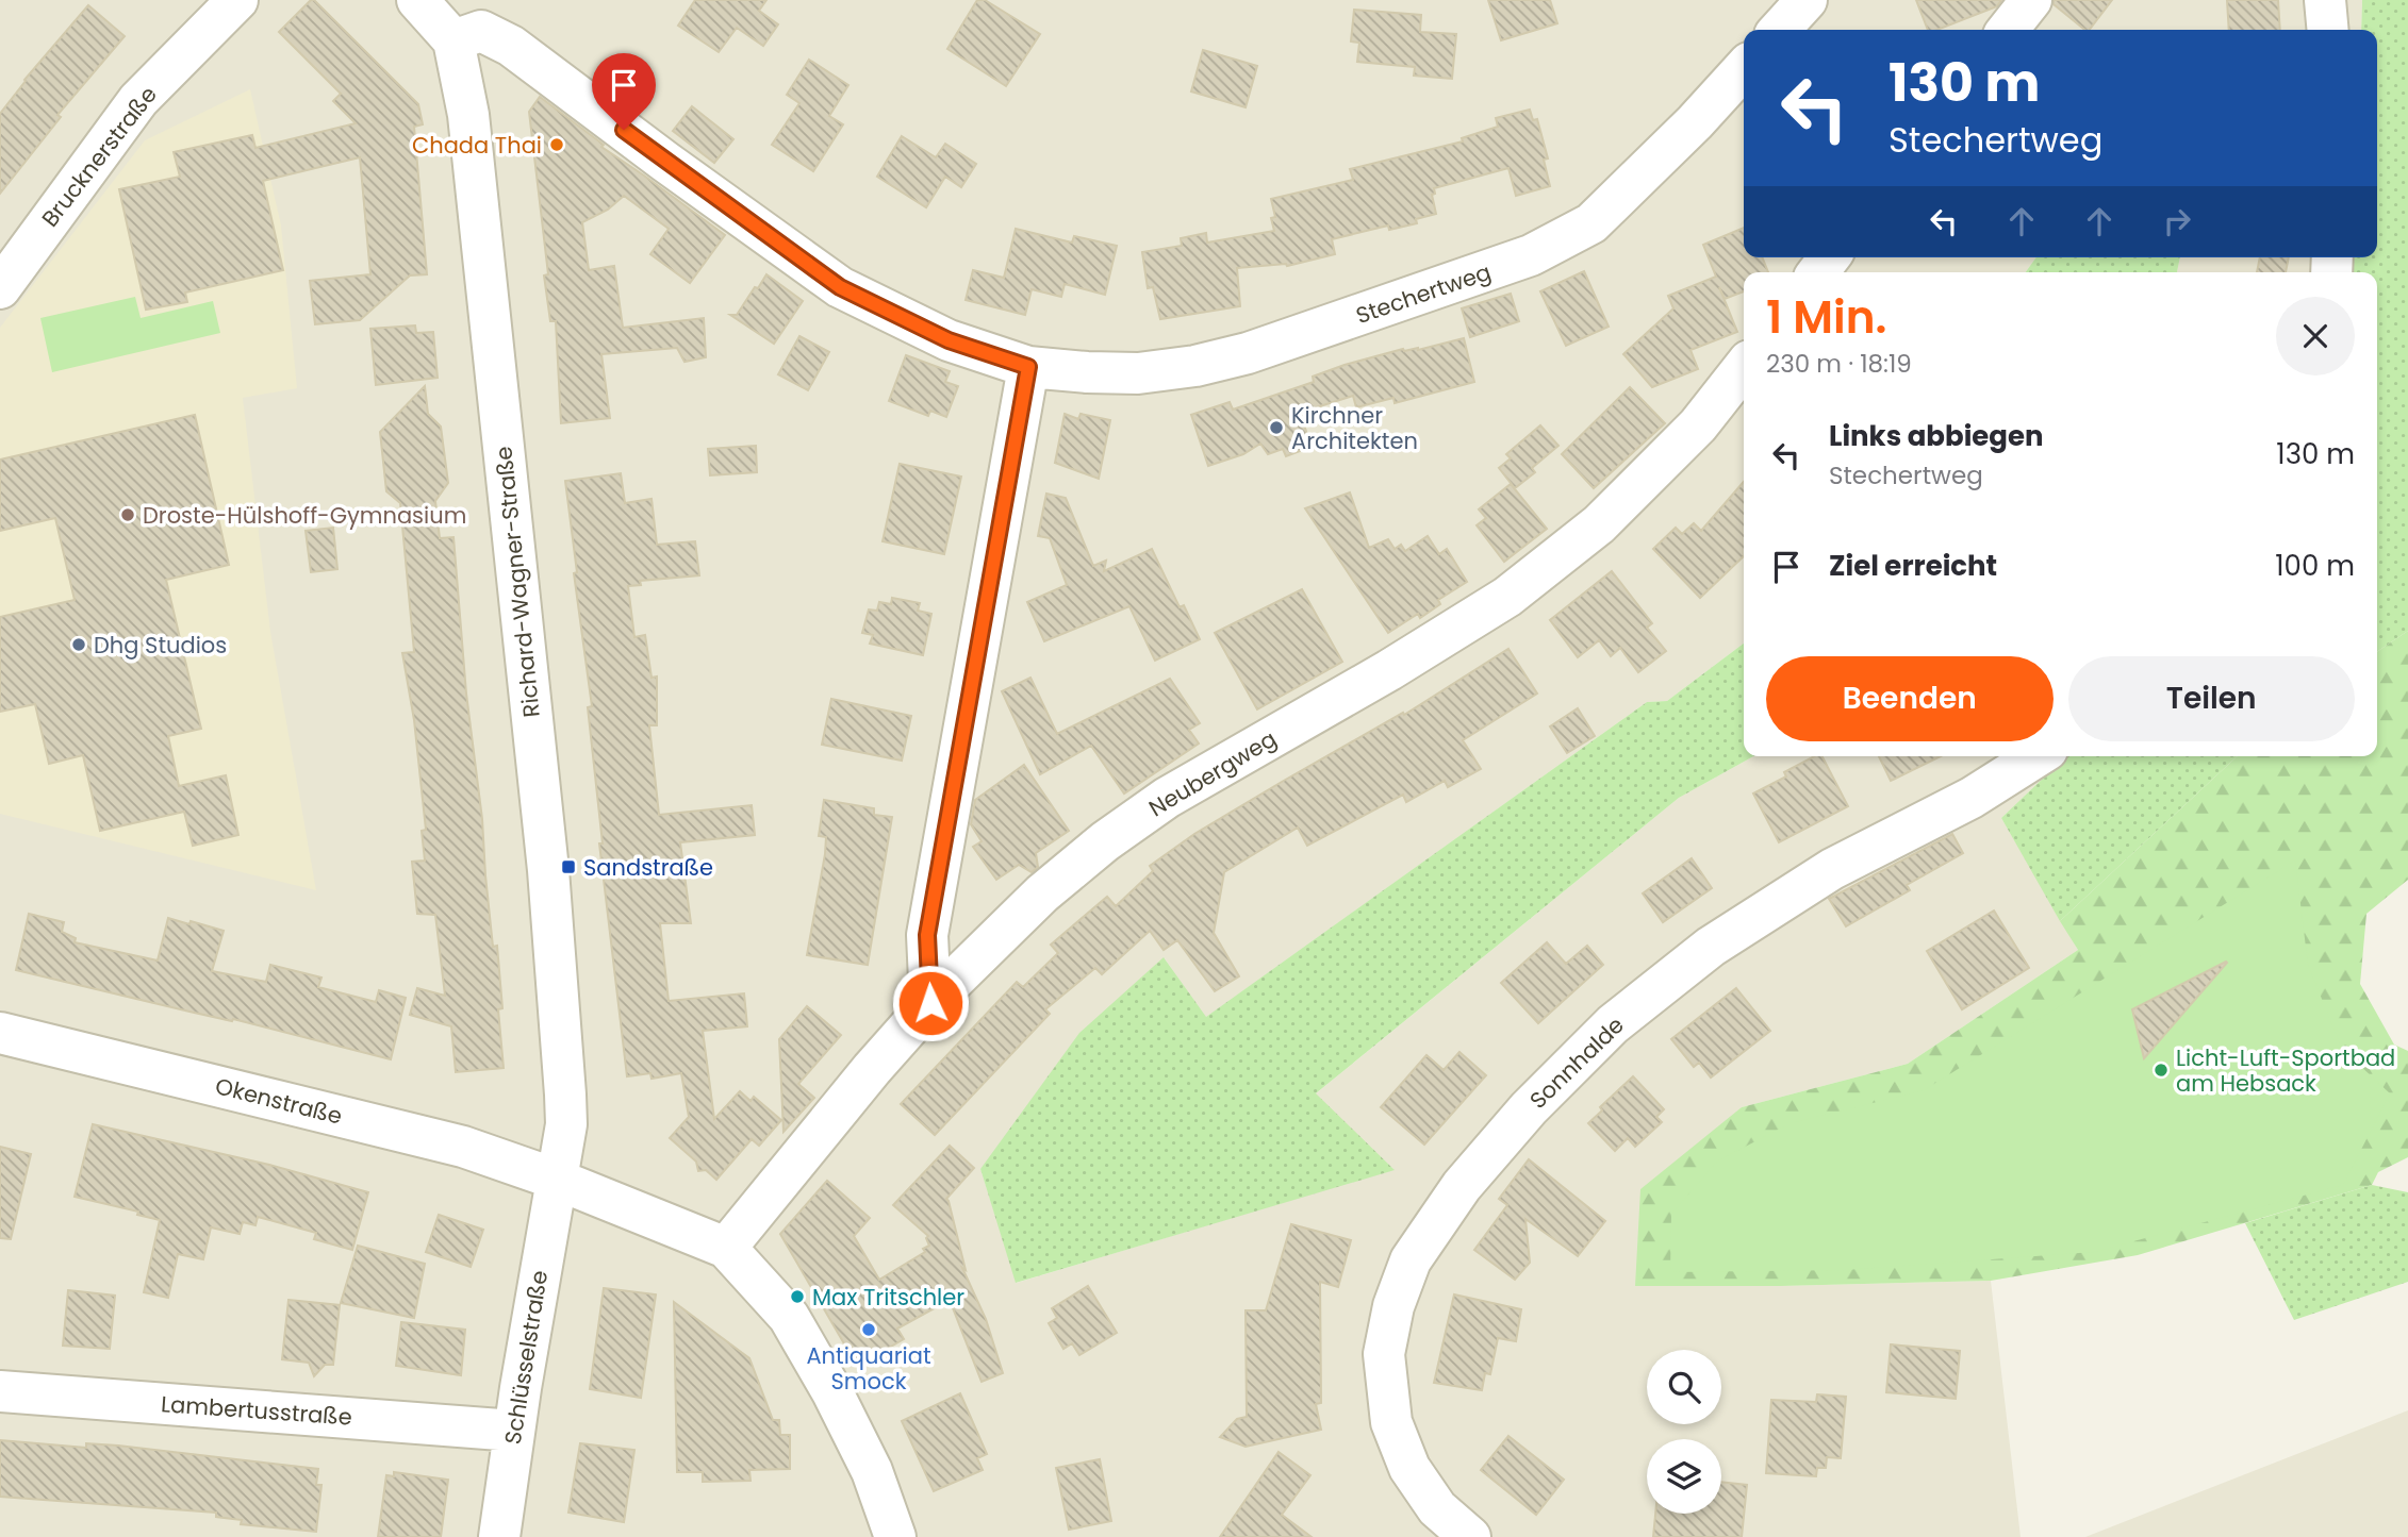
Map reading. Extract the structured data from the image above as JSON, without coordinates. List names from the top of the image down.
{
  "streets": {
    "street": [
      "Brucknerstraße",
      "Stechertweg",
      "Richard-Wagner-Straße",
      "Neubergweg",
      "Sonnhalde",
      "Okenstraße",
      "Schlüsselstraße",
      "Lambertusstraße"
    ]
  },
  "crossings": [
    ["Stechertweg", "Richard-Wagner-Straße"],
    ["Richard-Wagner-Straße", "Okenstraße"],
    ["Richard-Wagner-Straße", "Schlüsselstraße"],
    ["Okenstraße", "Schlüsselstraße"],
    ["Schlüsselstraße", "Lambertusstraße"]
  ],
  "places": {
    "other": [
      "Chada Thai",
      "Kirchner Architekten",
      "Droste-Hülshoff-Gymnasium",
      "Dhg Studios",
      "Licht-Luft-Sportbad am Hebsack",
      "Max Tritschler",
      "Antiquariat Smock"
    ],
    "transit": ["Sandstraße"]
  },
  "page": {
    "turn": ["130 m", "Stechertweg"],
    "heading": ["1 Min.", "230 m · 18:19"],
    "list": [
      {
        "name": "Links abbiegen",
        "note": "Stechertweg",
        "value": "130 m"
      },
      {
        "name": "Ziel erreicht",
        "value": "100 m"
      }
    ],
    "buttons": ["Beenden", "Teilen"]
  }
}
